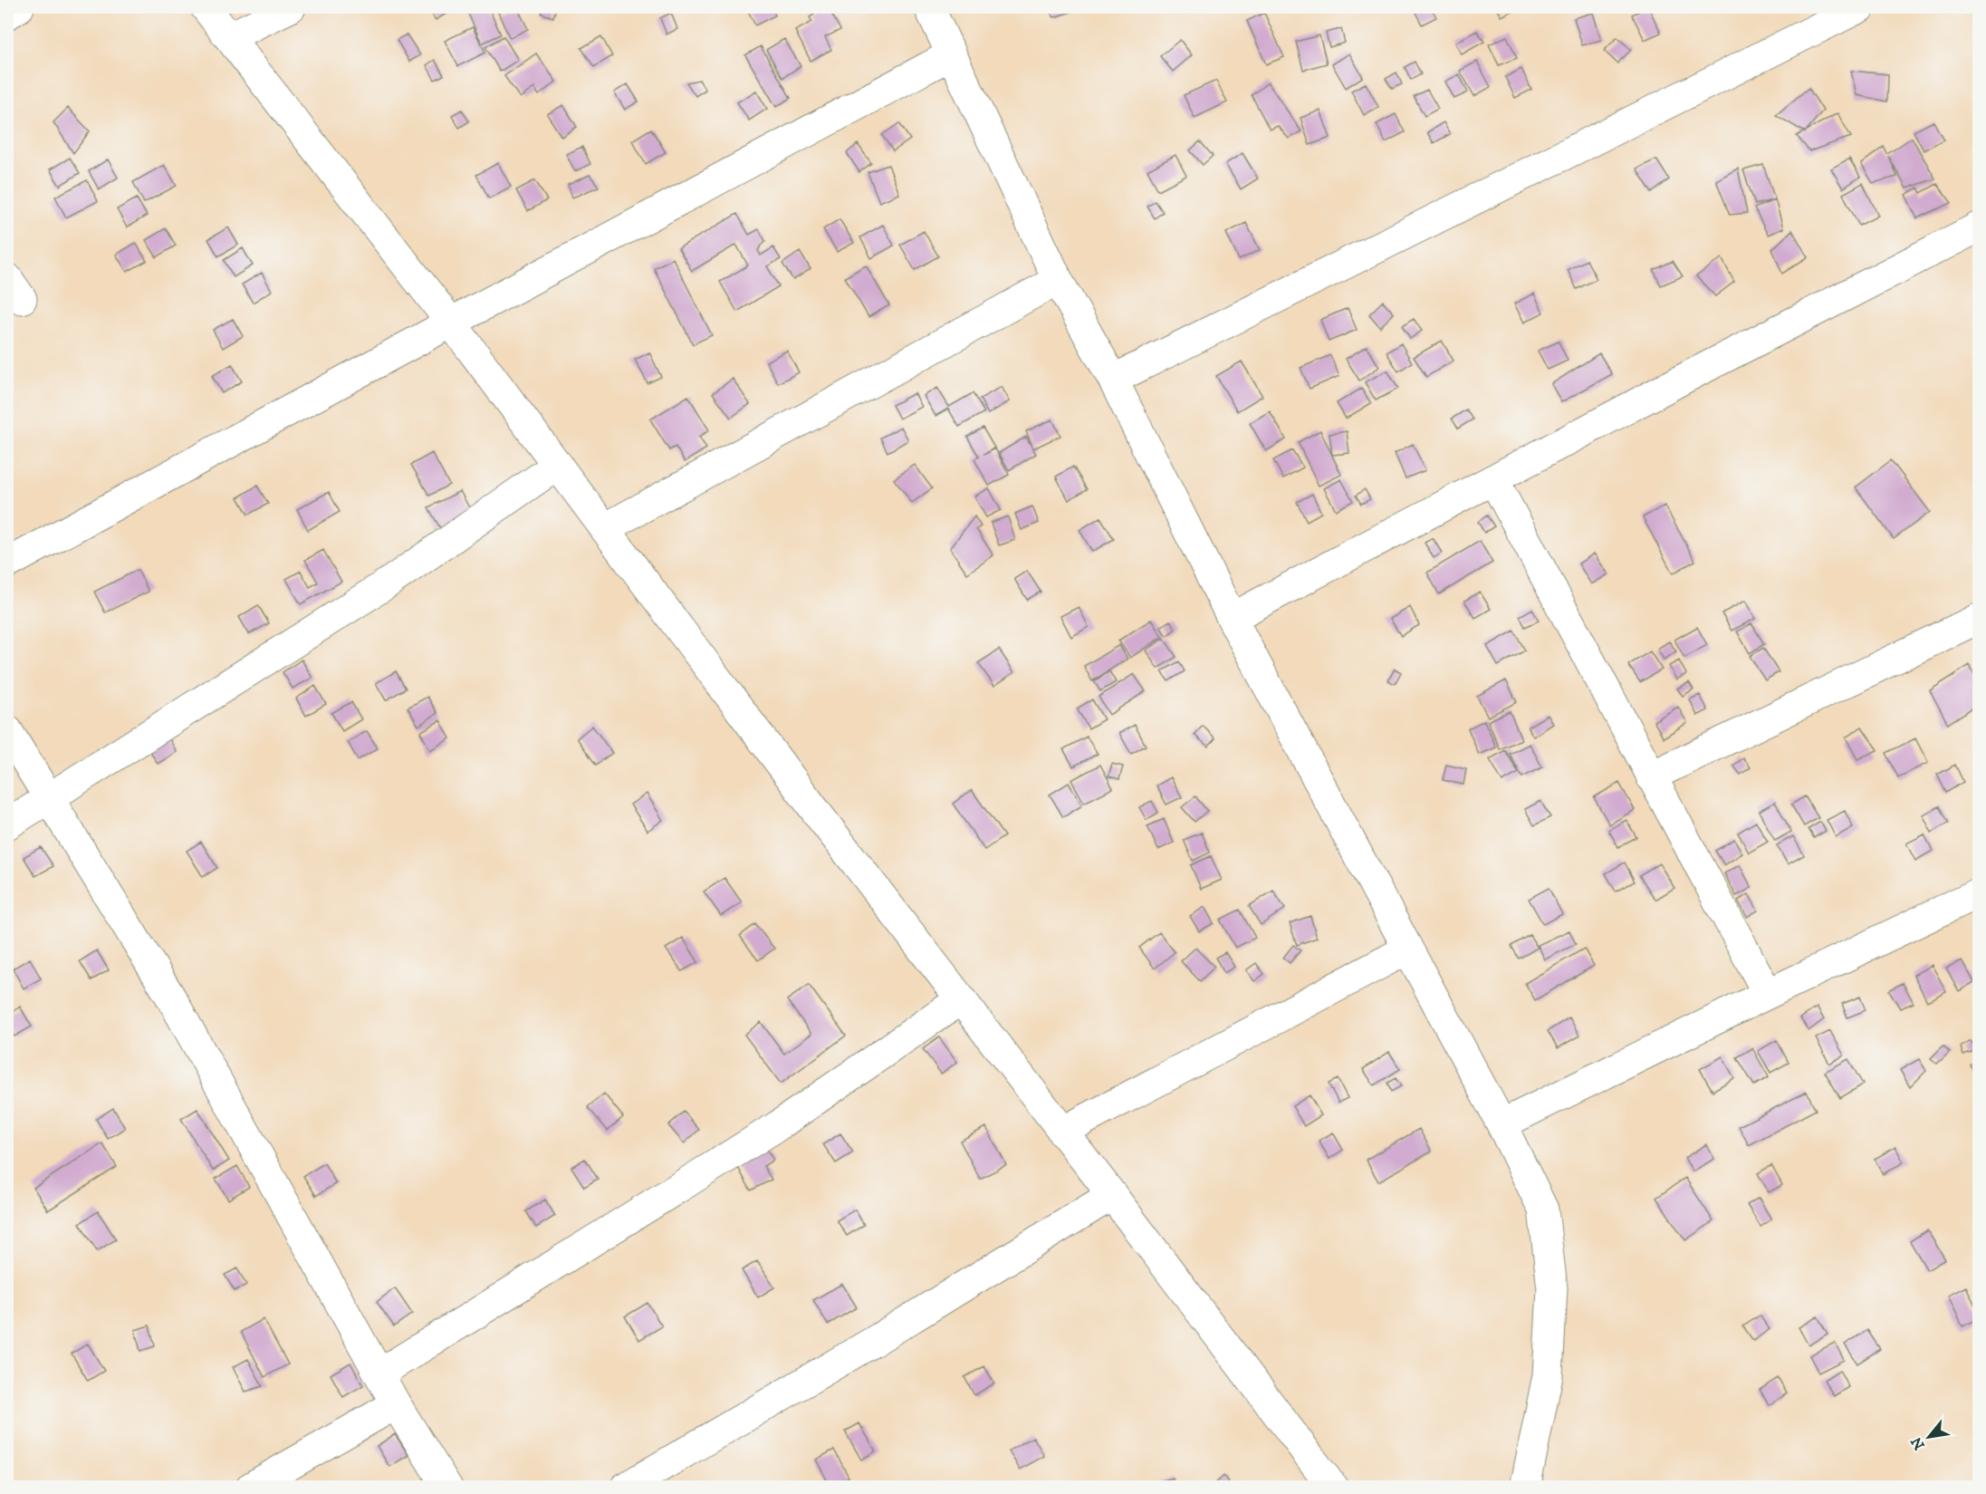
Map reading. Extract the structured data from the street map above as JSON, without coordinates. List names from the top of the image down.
{
  "north": "bottom left"
}
